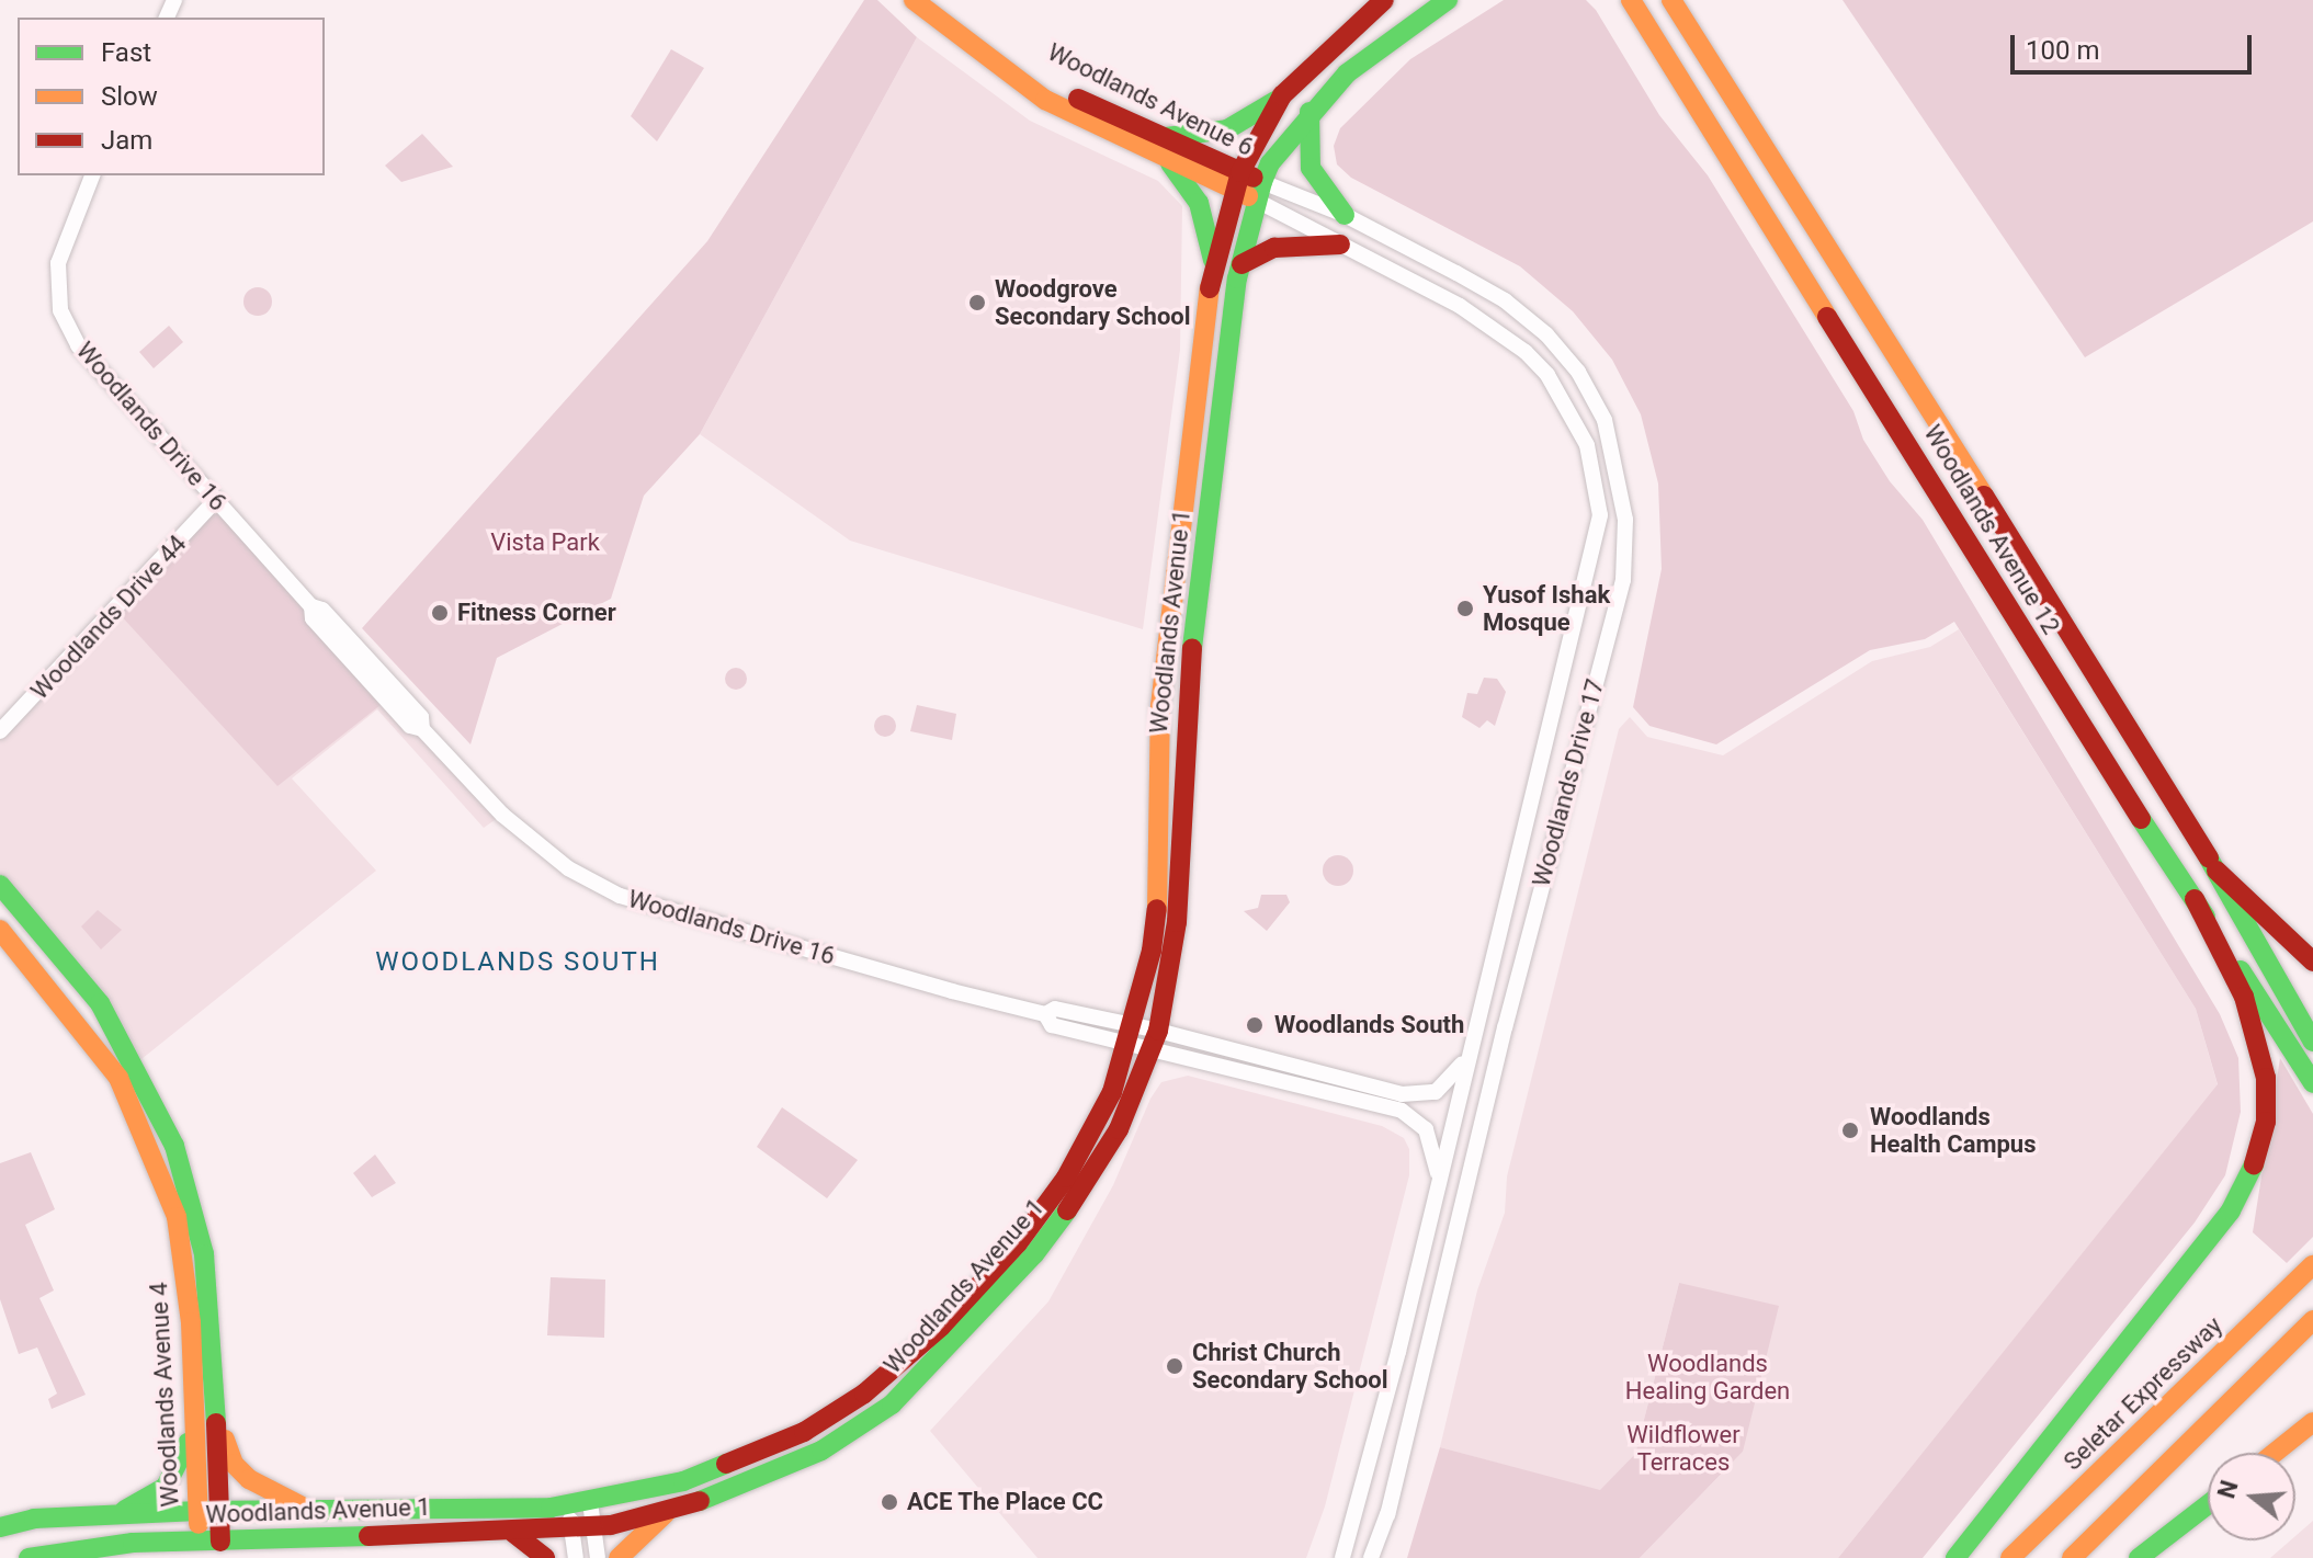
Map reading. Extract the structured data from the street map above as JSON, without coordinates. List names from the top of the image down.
{
  "streets": {
    "main road": [
      "Woodlands Avenue 6",
      "Woodlands Avenue 12",
      "Woodlands Avenue 1",
      "Seletar Expressway",
      "Woodlands Avenue 4"
    ],
    "street": ["Woodlands Drive 16", "Woodlands Drive 44", "Woodlands Drive 17"]
  },
  "crossings": [
    ["Woodlands Avenue 6", "Woodlands Avenue 1"],
    ["Woodlands Avenue 6", "Woodlands Drive 17"],
    ["Woodlands Drive 16", "Woodlands Drive 44"],
    ["Woodlands Drive 16", "Woodlands Avenue 1"],
    ["Woodlands Drive 16", "Woodlands Drive 17"],
    ["Woodlands Avenue 1", "Woodlands Drive 17"],
    ["Woodlands Avenue 1", "Woodlands Avenue 4"]
  ],
  "districts": ["WOODLANDS SOUTH"],
  "parks": ["Vista Park", "Woodlands Healing Garden", "Wildflower Terraces"],
  "places": [
    "Woodgrove Secondary School",
    "Yusof Ishak Mosque",
    "Fitness Corner",
    "Woodlands South",
    "Woodlands Health Campus",
    "Christ Church Secondary School",
    "ACE The Place CC"
  ],
  "legend": ["Fast", "Slow", "Jam"],
  "scale_bar": "100 m",
  "north": "left"
}
